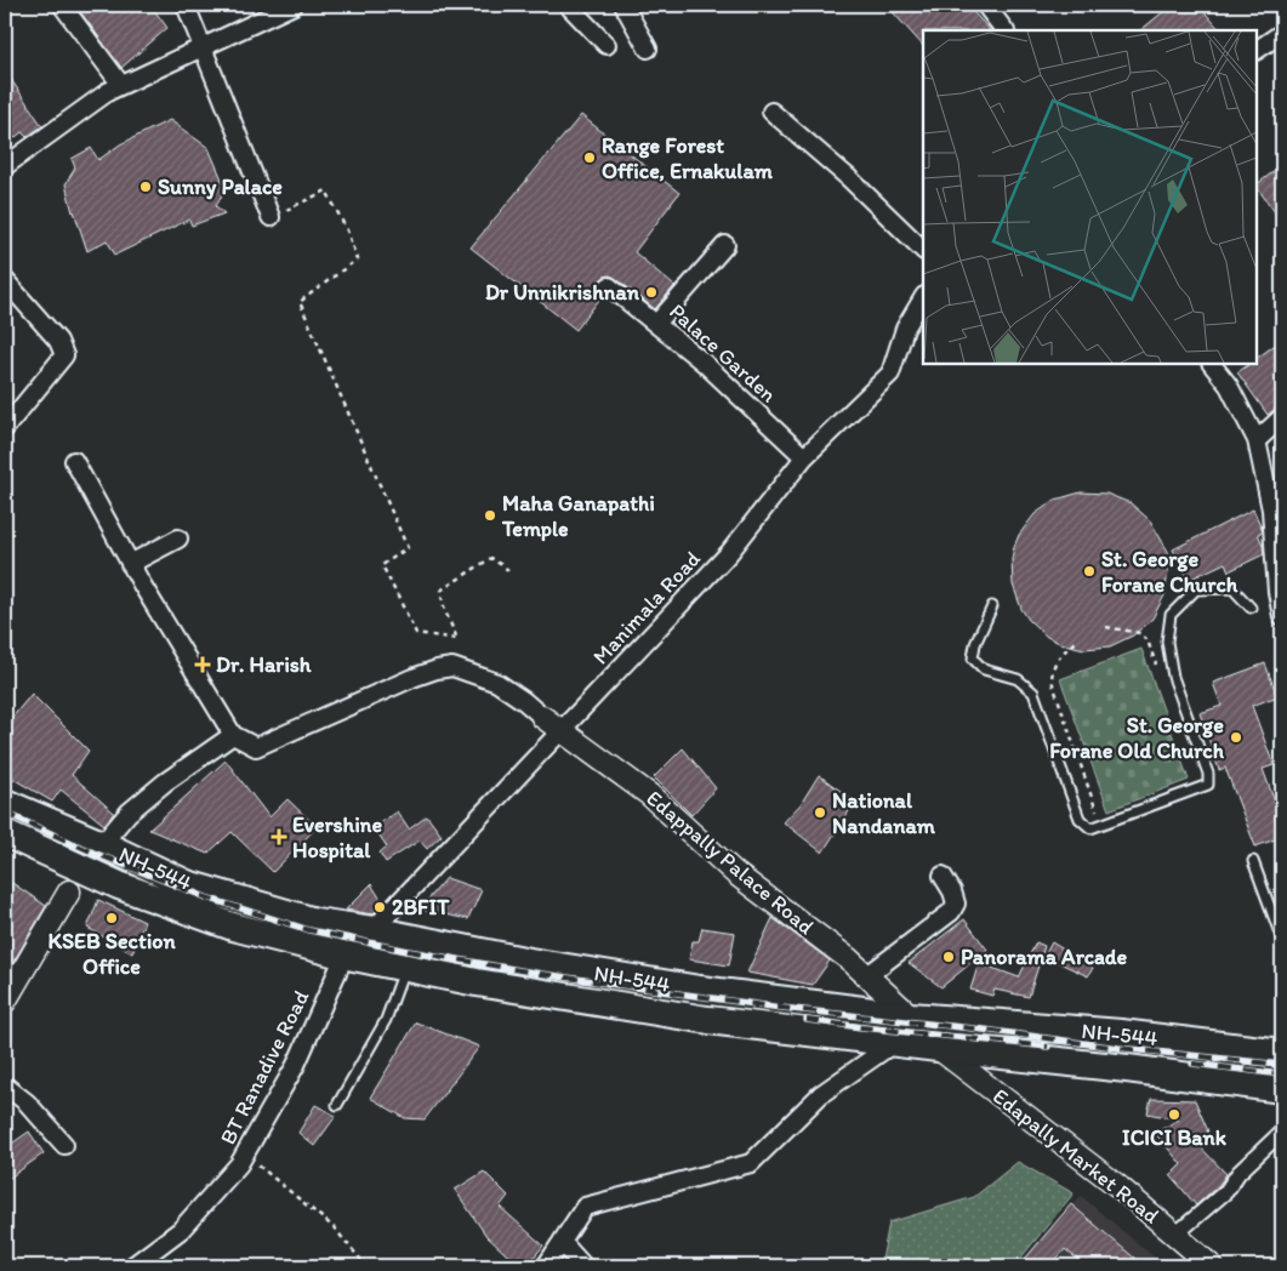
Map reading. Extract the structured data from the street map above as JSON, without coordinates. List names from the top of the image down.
{
  "streets": {
    "main road": ["NH-544"],
    "street": [
      "Palace Garden",
      "Manimala Road",
      "Edappally Palace Road",
      "BT Ranadive Road",
      "Edapally Market Road"
    ]
  },
  "crossings": [
    ["Palace Garden", "Manimala Road"],
    ["Manimala Road", "Edappally Palace Road"],
    ["Manimala Road", "NH-544"],
    ["Manimala Road", "BT Ranadive Road"],
    ["Edappally Palace Road", "NH-544"],
    ["NH-544", "BT Ranadive Road"],
    ["NH-544", "Edapally Market Road"]
  ],
  "places": {
    "other": [
      "Range Forest Office, Ernakulam",
      "Sunny Palace",
      "Dr Unnikrishnan",
      "Maha Ganapathi Temple",
      "St. George Forane Church",
      "St. George Forane Old Church",
      "National Nandanam",
      "2BFIT",
      "KSEB Section Office",
      "Panorama Arcade",
      "ICICI Bank"
    ],
    "health": ["Dr. Harish", "Evershine Hospital"]
  }
}
